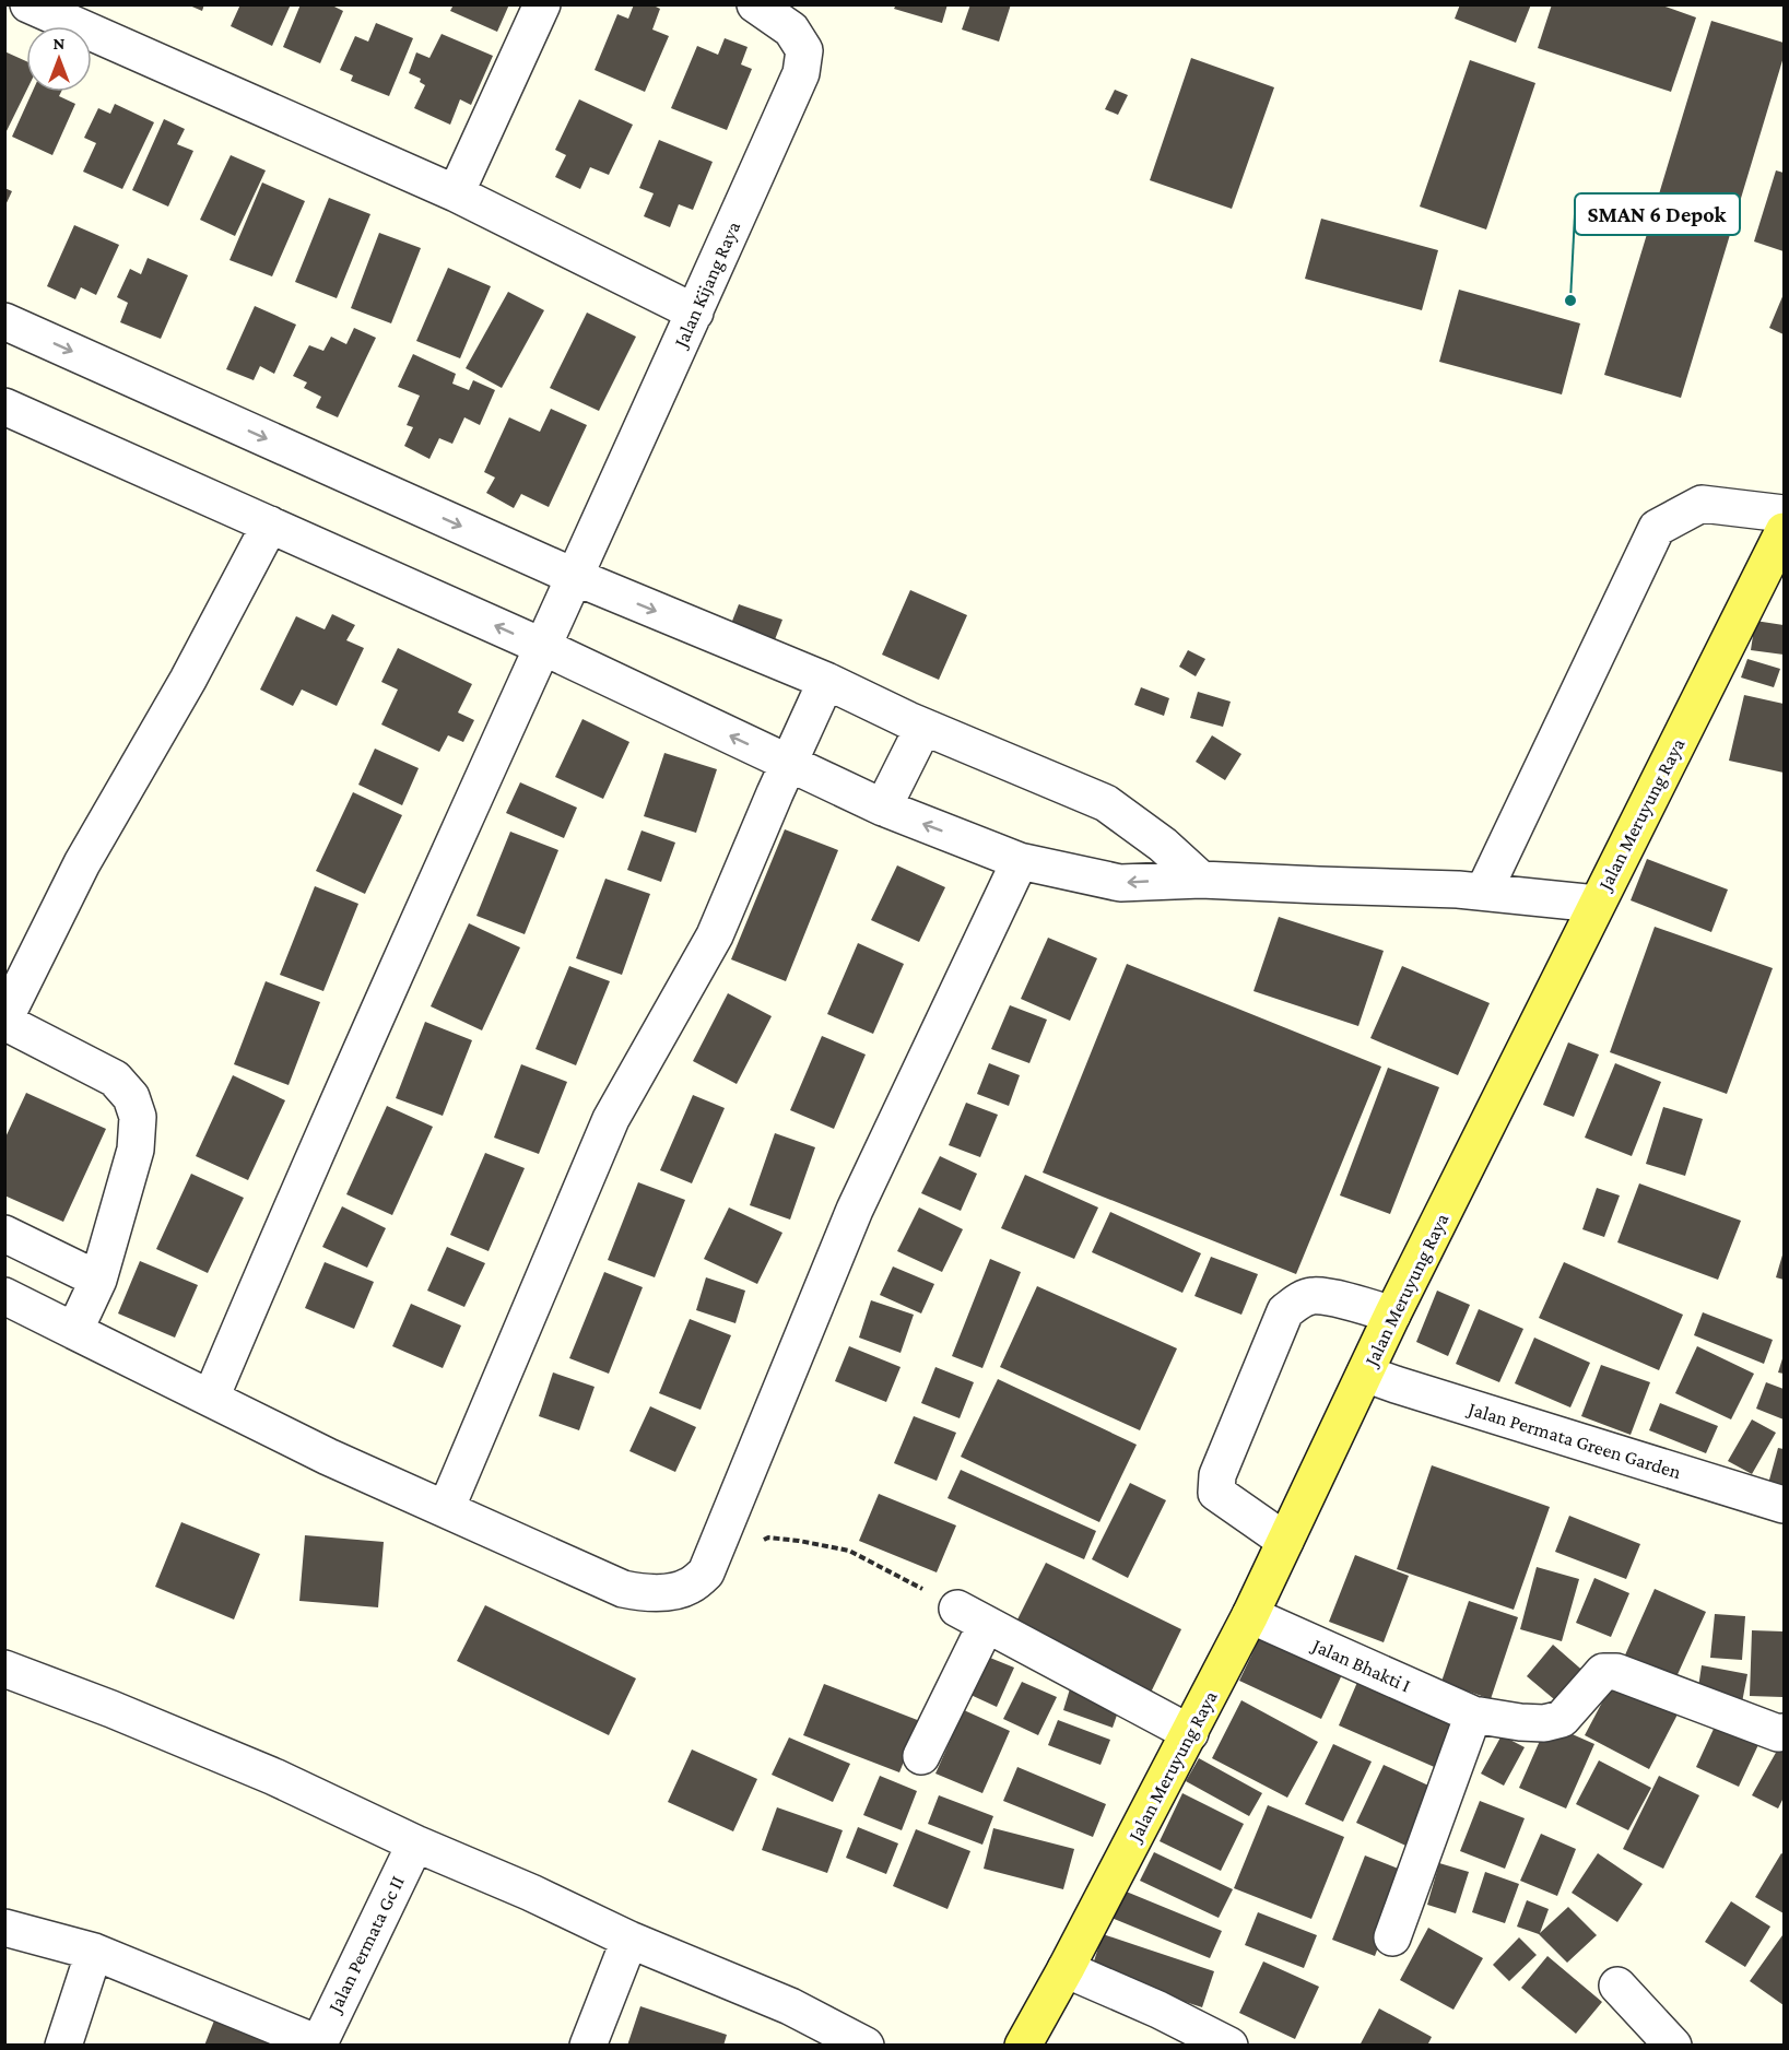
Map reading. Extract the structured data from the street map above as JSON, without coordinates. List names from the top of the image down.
{
  "streets": {
    "main road": ["Jalan Meruyung Raya"],
    "street": [
      "Jalan Kijang Raya",
      "Jalan Permata Green Garden",
      "Jalan Bhakti I",
      "Jalan Permata Gc II"
    ]
  },
  "crossings": [
    ["Jalan Meruyung Raya", "Jalan Permata Green Garden"],
    ["Jalan Meruyung Raya", "Jalan Bhakti I"]
  ],
  "places": ["SMAN 6 Depok"],
  "north": "top"
}
